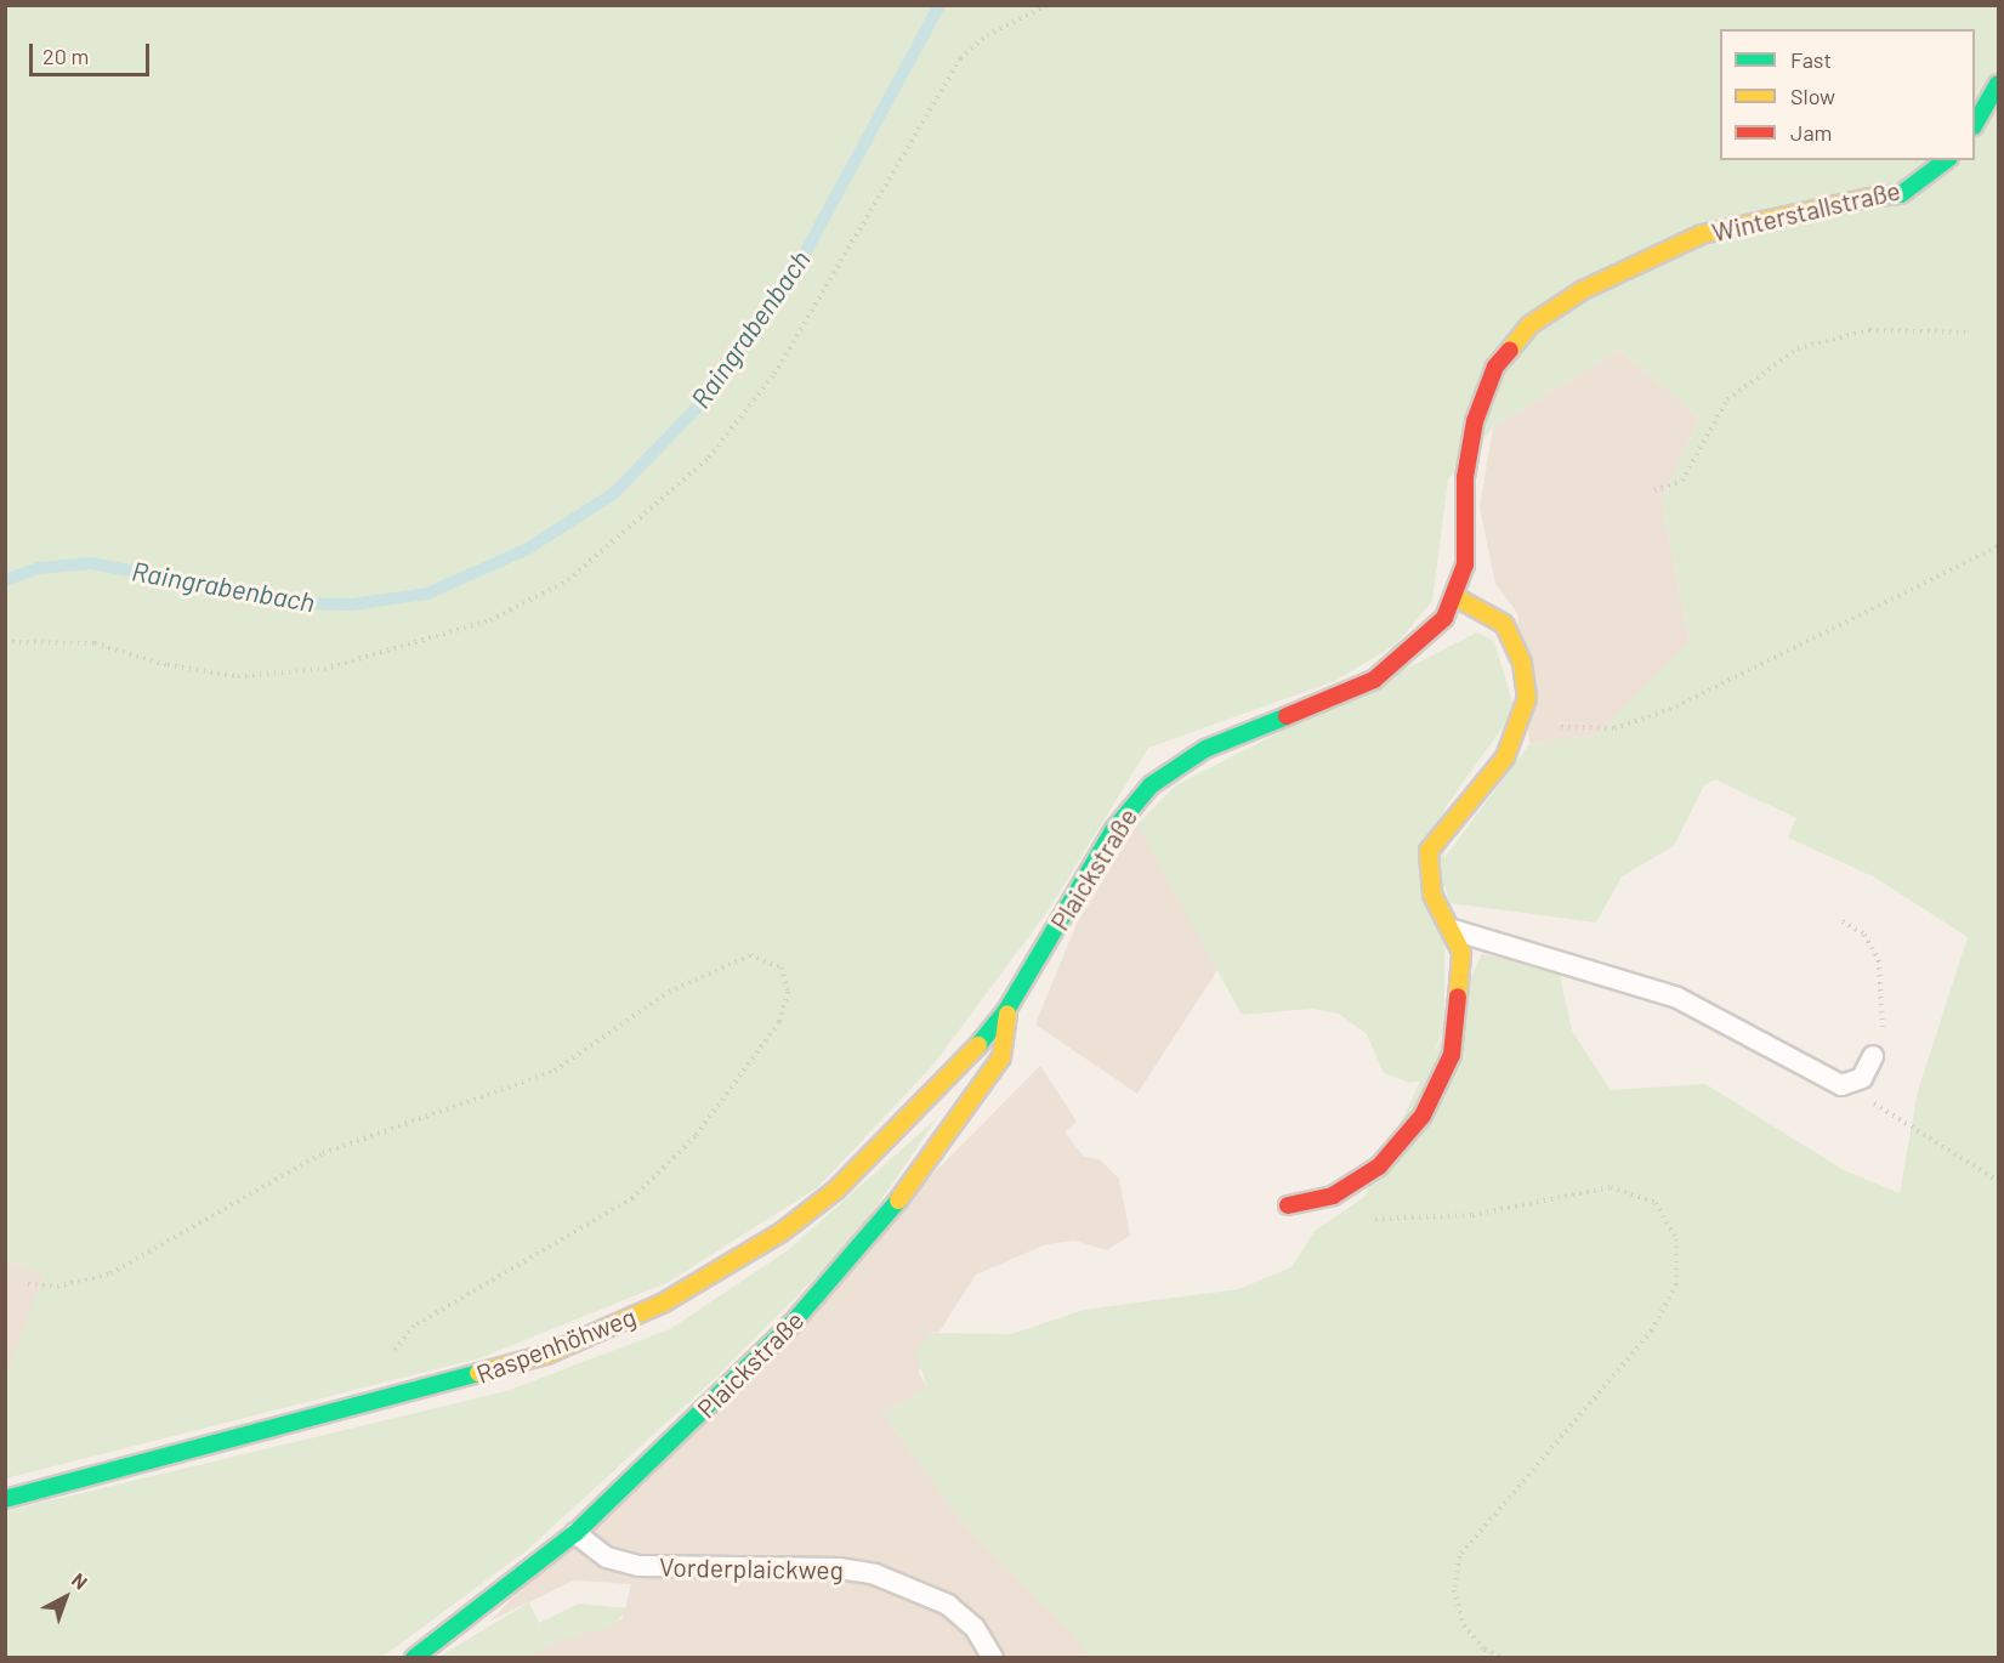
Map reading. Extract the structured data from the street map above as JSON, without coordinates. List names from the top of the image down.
{
  "streets": {
    "street": ["Winterstallstraße", "Plaickstraße", "Raspenhöhweg"],
    "lane": ["Vorderplaickweg"]
  },
  "crossings": [
    ["Winterstallstraße", "Plaickstraße"],
    ["Plaickstraße", "Raspenhöhweg"],
    ["Plaickstraße", "Vorderplaickweg"]
  ],
  "water": ["Raingrabenbach"],
  "legend": ["Fast", "Slow", "Jam"],
  "scale_bar": "20 m",
  "north": "top right"
}
